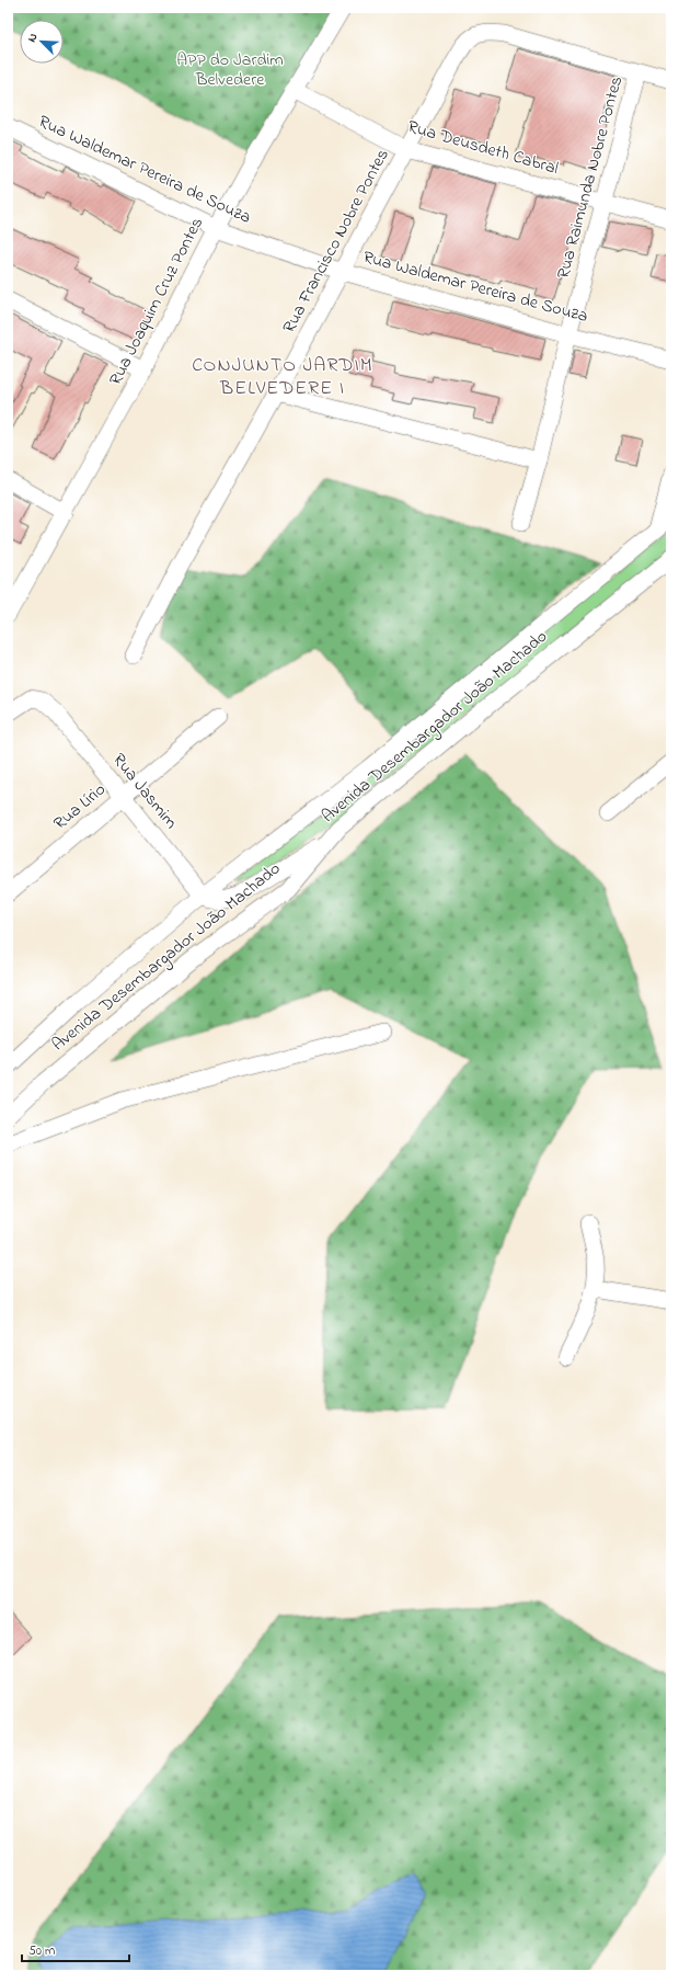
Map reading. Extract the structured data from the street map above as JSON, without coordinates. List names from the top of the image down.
{
  "streets": {
    "street": [
      "Rua Deusdeth Cabral",
      "Rua Waldemar Pereira de Souza",
      "Rua Raimunda Nobre Pontes",
      "Rua Francisco Nobre Pontes",
      "Rua Joaquim Cruz Pontes",
      "Avenida Desembargador João Machado",
      "Rua Jasmim",
      "Rua Lírio"
    ]
  },
  "crossings": [
    ["Rua Deusdeth Cabral", "Rua Raimunda Nobre Pontes"],
    ["Rua Deusdeth Cabral", "Rua Francisco Nobre Pontes"],
    ["Rua Deusdeth Cabral", "Rua Joaquim Cruz Pontes"],
    ["Rua Waldemar Pereira de Souza", "Rua Raimunda Nobre Pontes"],
    ["Rua Waldemar Pereira de Souza", "Rua Francisco Nobre Pontes"],
    ["Rua Waldemar Pereira de Souza", "Rua Joaquim Cruz Pontes"],
    ["Rua Raimunda Nobre Pontes", "Rua Francisco Nobre Pontes"],
    ["Avenida Desembargador João Machado", "Rua Jasmim"],
    ["Rua Jasmim", "Rua Lírio"]
  ],
  "districts": ["CONJUNTO JARDIM BELVEDERE I"],
  "parks": ["APP do Jardim Belvedere"],
  "scale_bar": "50 m",
  "north": "top left"
}
